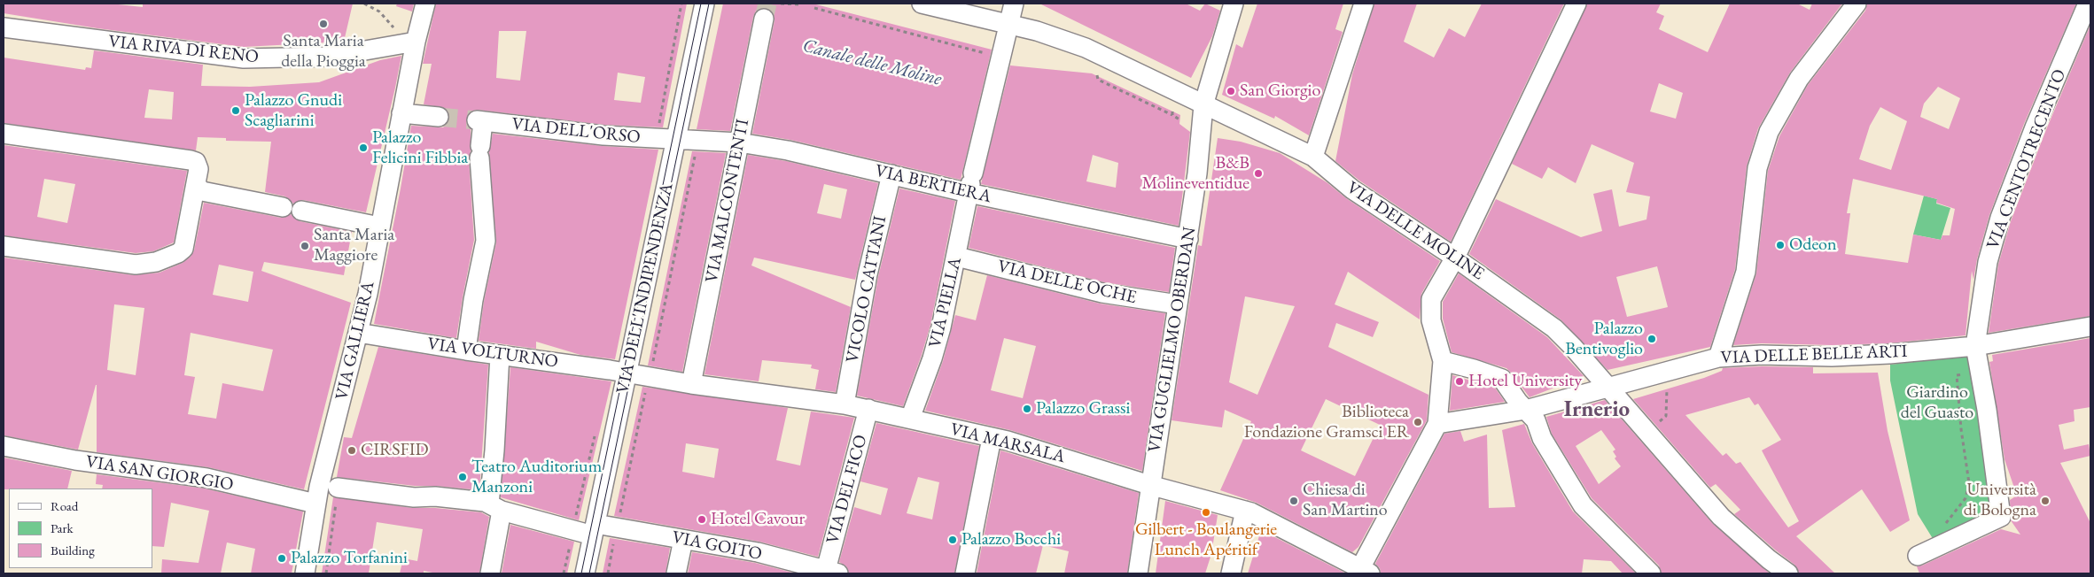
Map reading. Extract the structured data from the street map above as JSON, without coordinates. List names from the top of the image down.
{
  "streets": {
    "street": [
      "VIA RIVA DI RENO",
      "VIA DELL'ORSO",
      "VIA CENTOTRECENTO",
      "VIA BERTIERA",
      "VIA MALCONTENTI",
      "VIA DELLE MOLINE",
      "VIA DELLE OCHE",
      "VIA DELL'INDIPENDENZA",
      "VICOLO CATTANI",
      "VIA PIELLA",
      "VIA GUGLIELMO OBERDAN",
      "VIA GALLIERA",
      "VIA VOLTURNO",
      "VIA DELLE BELLE ARTI",
      "VIA MARSALA",
      "VIA SAN GIORGIO",
      "VIA DEL FICO",
      "VIA GOITO"
    ]
  },
  "crossings": [
    ["VIA RIVA DI RENO", "VIA GALLIERA"],
    ["VIA DELL'ORSO", "VIA BERTIERA"],
    ["VIA DELL'ORSO", "VIA DELL'INDIPENDENZA"],
    ["VIA DELL'ORSO", "VIA VOLTURNO"],
    ["VIA CENTOTRECENTO", "VIA DELLE BELLE ARTI"],
    ["VIA BERTIERA", "VIA MALCONTENTI"],
    ["VIA BERTIERA", "VIA DELL'INDIPENDENZA"],
    ["VIA BERTIERA", "VICOLO CATTANI"],
    ["VIA BERTIERA", "VIA PIELLA"],
    ["VIA BERTIERA", "VIA GUGLIELMO OBERDAN"],
    ["VIA MALCONTENTI", "VIA MARSALA"],
    ["VIA DELLE MOLINE", "VIA PIELLA"],
    ["VIA DELLE MOLINE", "VIA GUGLIELMO OBERDAN"],
    ["VIA DELLE MOLINE", "VIA DELLE BELLE ARTI"],
    ["VIA DELLE OCHE", "VIA PIELLA"],
    ["VIA DELLE OCHE", "VIA GUGLIELMO OBERDAN"],
    ["VIA DELL'INDIPENDENZA", "VIA VOLTURNO"],
    ["VIA DELL'INDIPENDENZA", "VIA MARSALA"],
    ["VIA DELL'INDIPENDENZA", "VIA GOITO"],
    ["VICOLO CATTANI", "VIA MARSALA"],
    ["VIA PIELLA", "VIA MARSALA"],
    ["VIA GUGLIELMO OBERDAN", "VIA MARSALA"],
    ["VIA GALLIERA", "VIA VOLTURNO"],
    ["VIA GALLIERA", "VIA SAN GIORGIO"],
    ["VIA VOLTURNO", "VIA MARSALA"],
    ["VIA MARSALA", "VIA DEL FICO"],
    ["VIA DEL FICO", "VIA GOITO"]
  ],
  "districts": ["Irnerio"],
  "water": ["Canale delle Moline"],
  "parks": ["Giardino del Guasto"],
  "places": [
    "Santa Maria della Pioggia",
    "San Giorgio",
    "Palazzo Gnudi Scagliarini",
    "Palazzo Felicini Fibbia",
    "B&B Molineventidue",
    "Odeon",
    "Santa Maria Maggiore",
    "Palazzo Bentivoglio",
    "Hotel University",
    "Palazzo Grassi",
    "Biblioteca Fondazione Gramsci ER",
    "CIRSFID",
    "Teatro Auditorium Manzoni",
    "Chiesa di San Martino",
    "Università di Bologna",
    "Gilbert - Boulangerie Lunch Apéritif",
    "Hotel Cavour",
    "Palazzo Bocchi",
    "Palazzo Torfanini"
  ],
  "legend": ["Road", "Park", "Building"]
}
